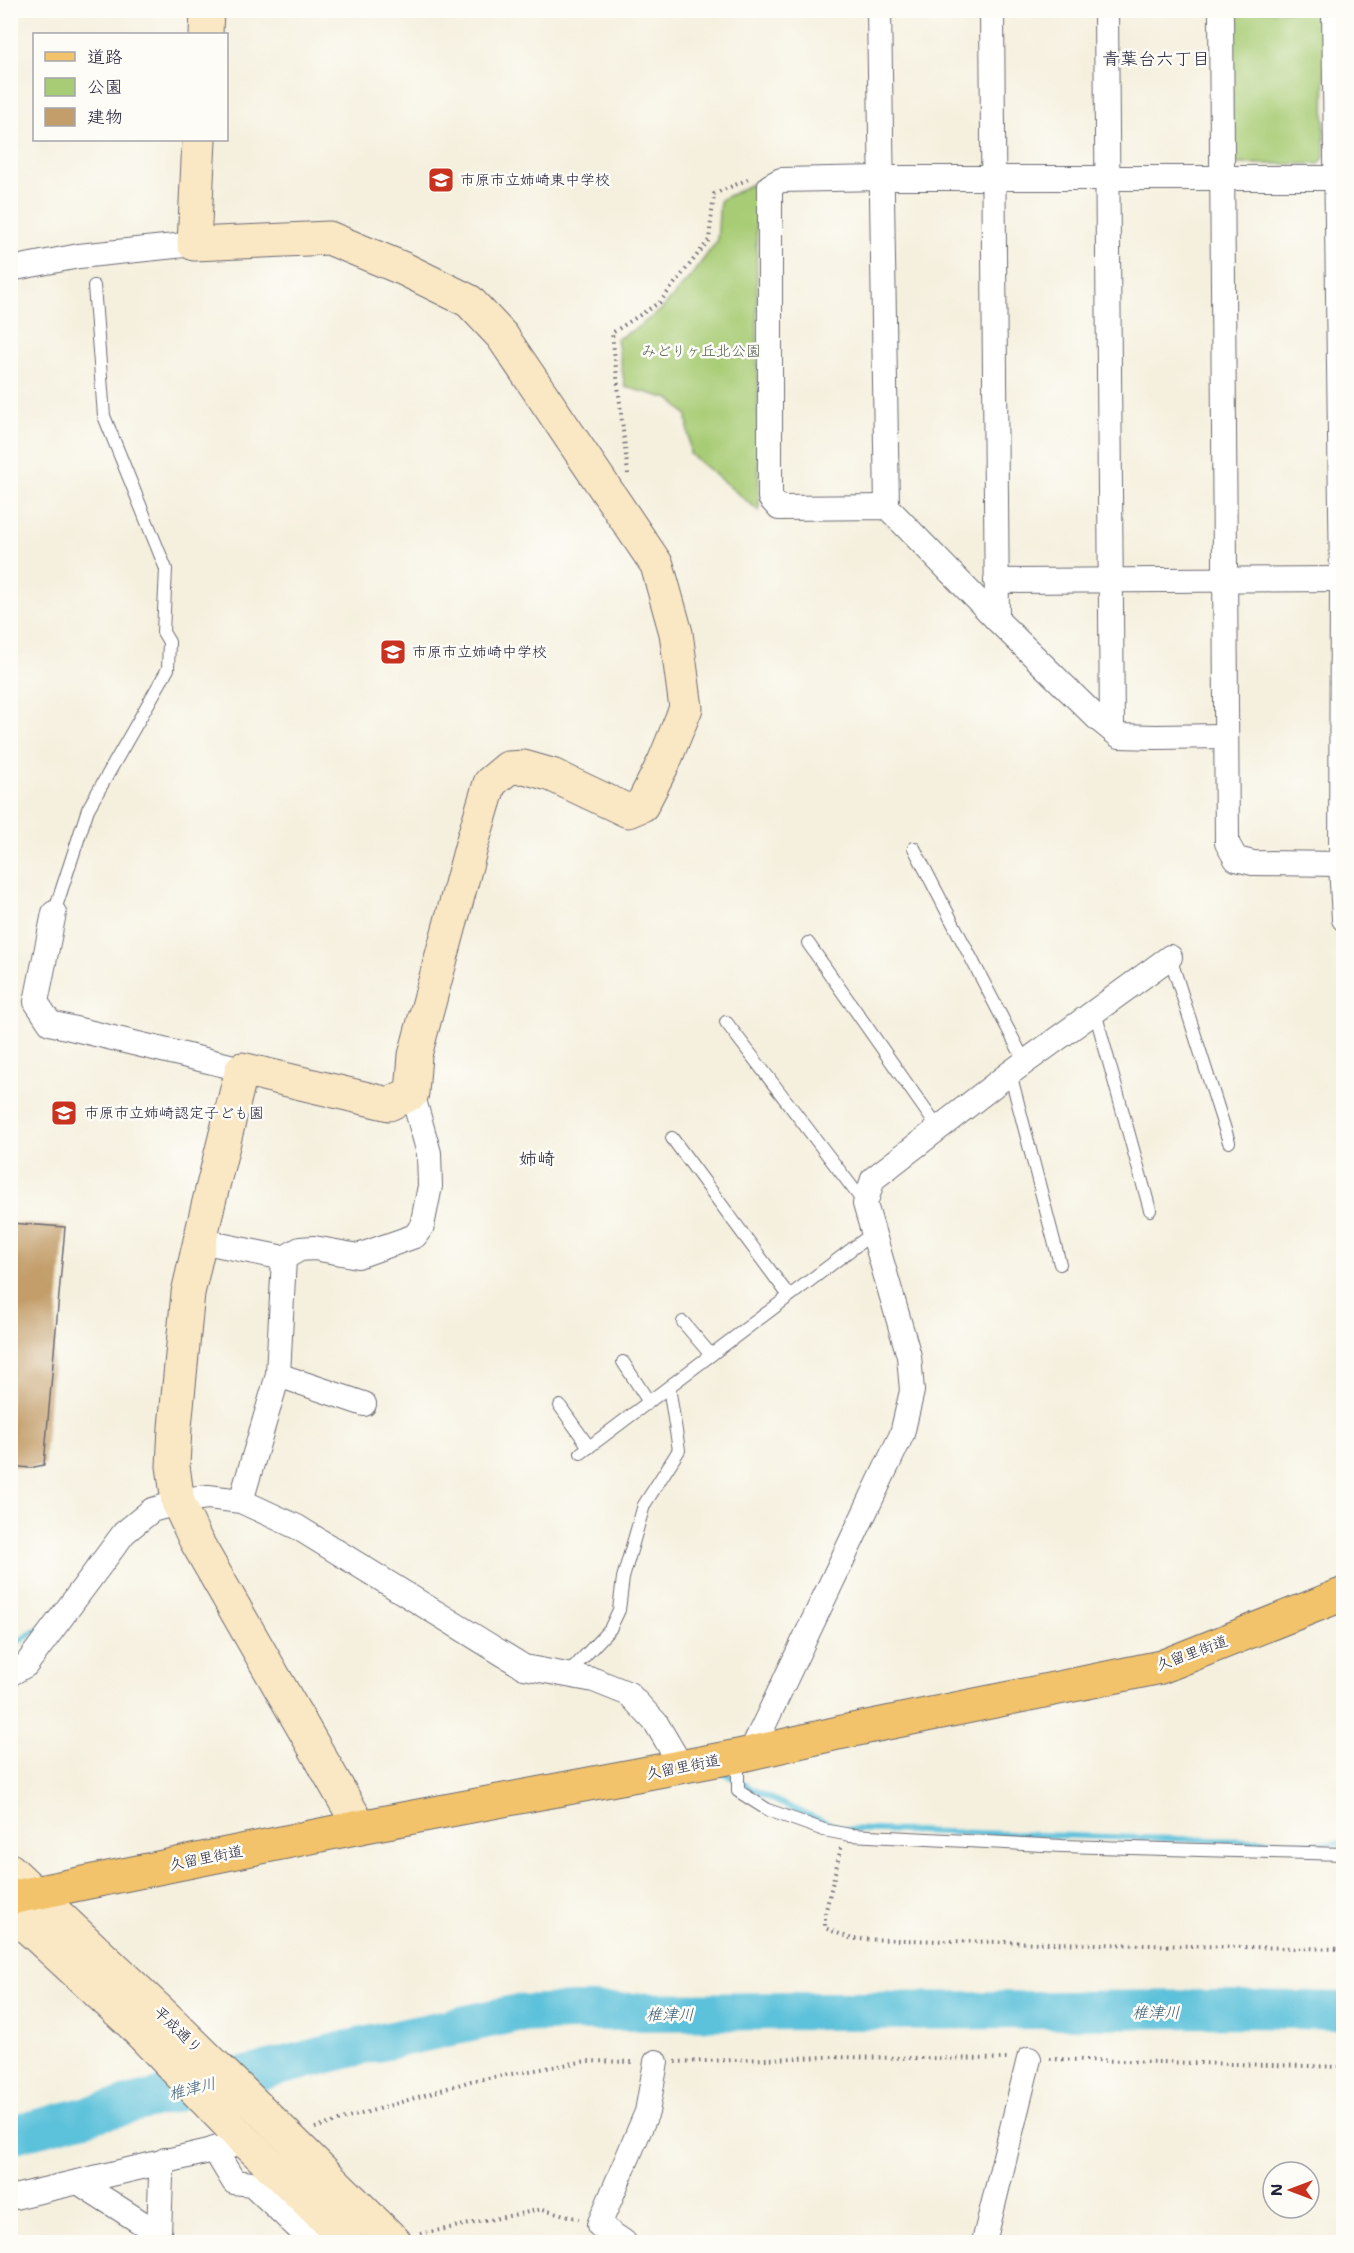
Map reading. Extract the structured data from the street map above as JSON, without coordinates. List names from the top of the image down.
{
  "streets": {
    "main road": ["久留里街道"],
    "street": ["平成通り"]
  },
  "crossings": [
    ["久留里街道", "平成通り"]
  ],
  "districts": ["青葉台六丁目", "姉崎"],
  "water": ["椎津川"],
  "parks": ["みどりヶ丘北公園"],
  "places": {
    "school or university": ["市原市立姉崎東中学校", "市原市立姉崎中学校", "市原市立姉崎認定子ども園"]
  },
  "legend": ["道路", "公園", "建物"],
  "north": "left"
}
